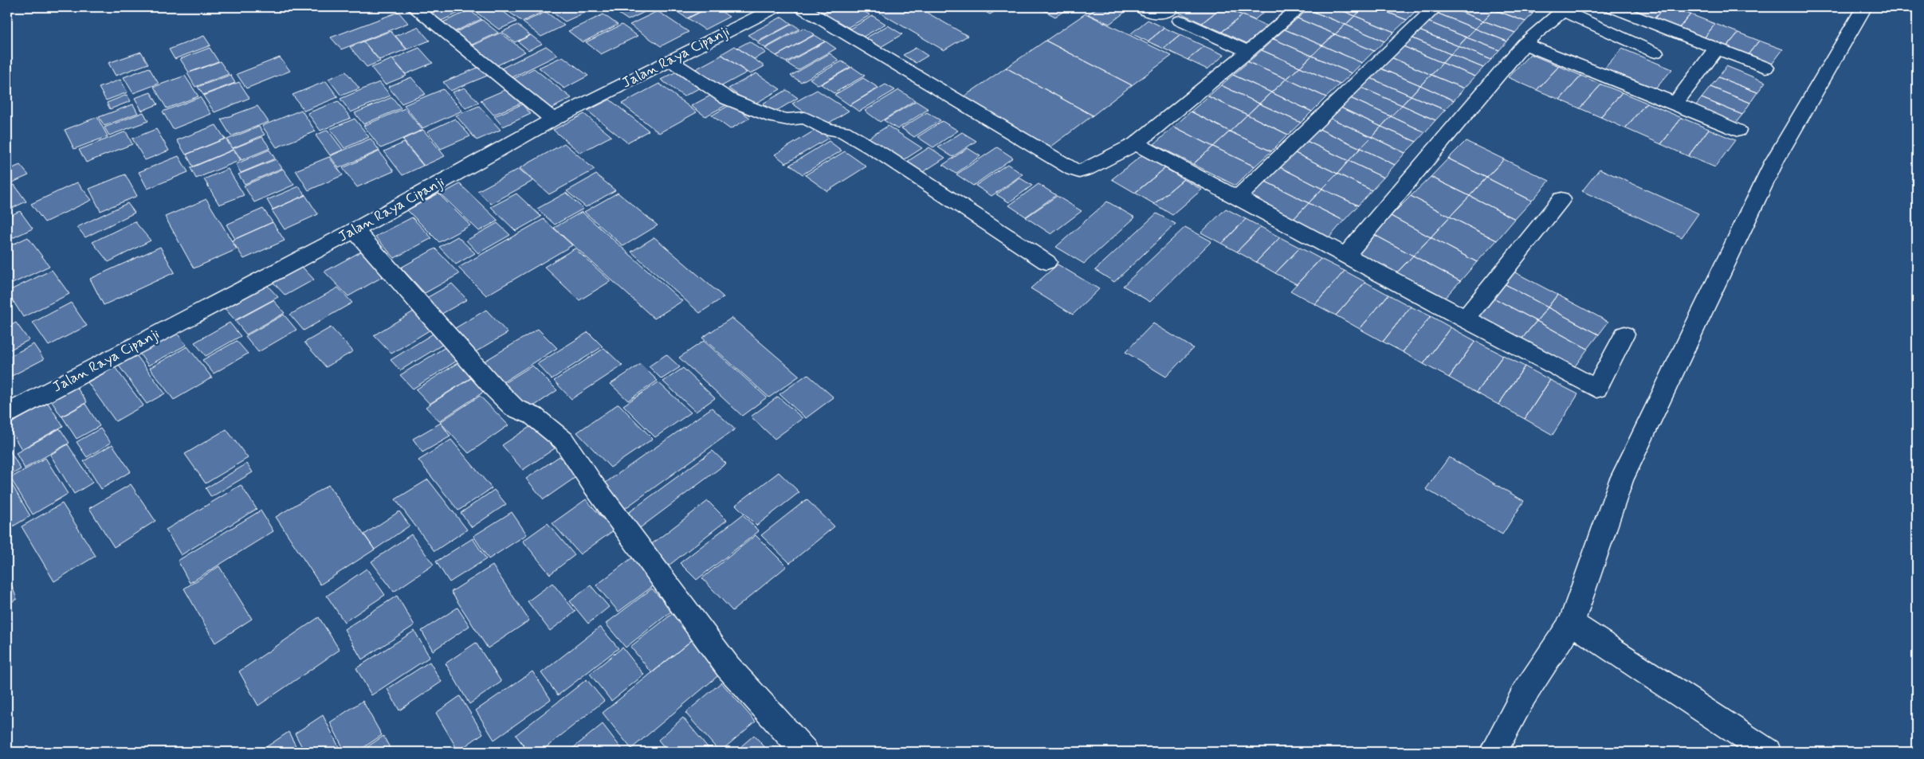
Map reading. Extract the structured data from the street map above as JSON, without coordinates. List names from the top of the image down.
{
  "streets": {
    "street": ["Jalan Raya Cipanji"]
  }
}
